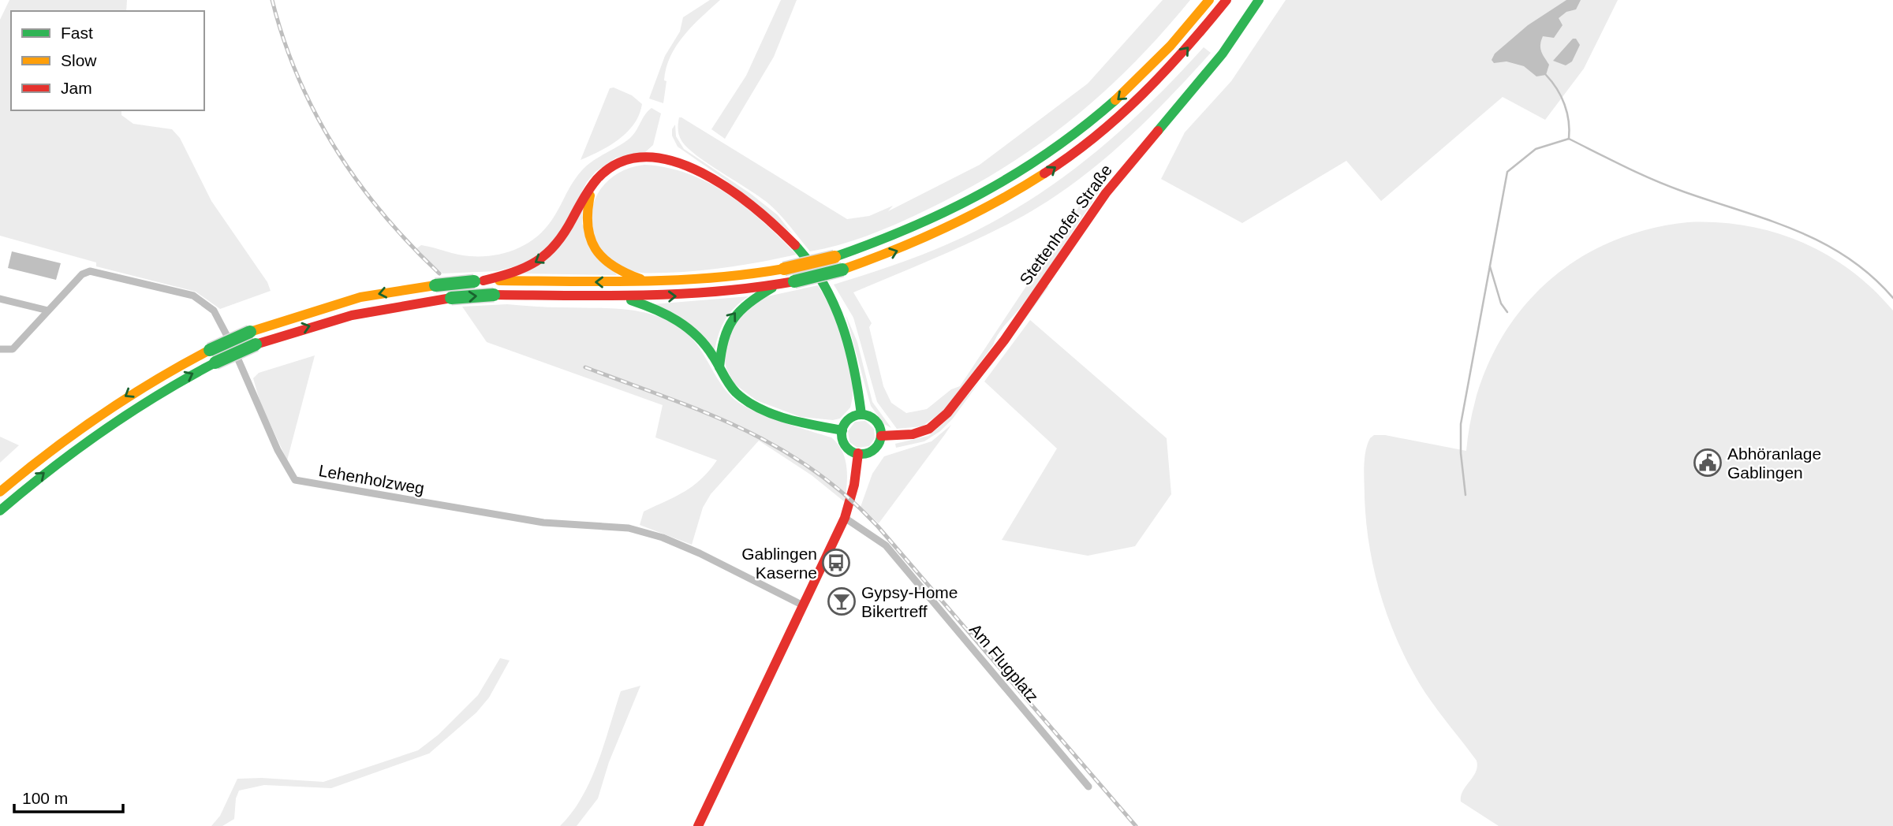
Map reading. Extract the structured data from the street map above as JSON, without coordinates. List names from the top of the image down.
{
  "streets": {
    "main road": ["Stettenhofer Straße"],
    "street": ["Lehenholzweg", "Am Flugplatz"]
  },
  "places": {
    "public building": ["Abhöranlage Gablingen"],
    "bus stop": ["Gablingen Kaserne"],
    "bar": ["Gypsy-Home Bikertreff"]
  },
  "legend": ["Fast", "Slow", "Jam"],
  "scale_bar": "100 m"
}
